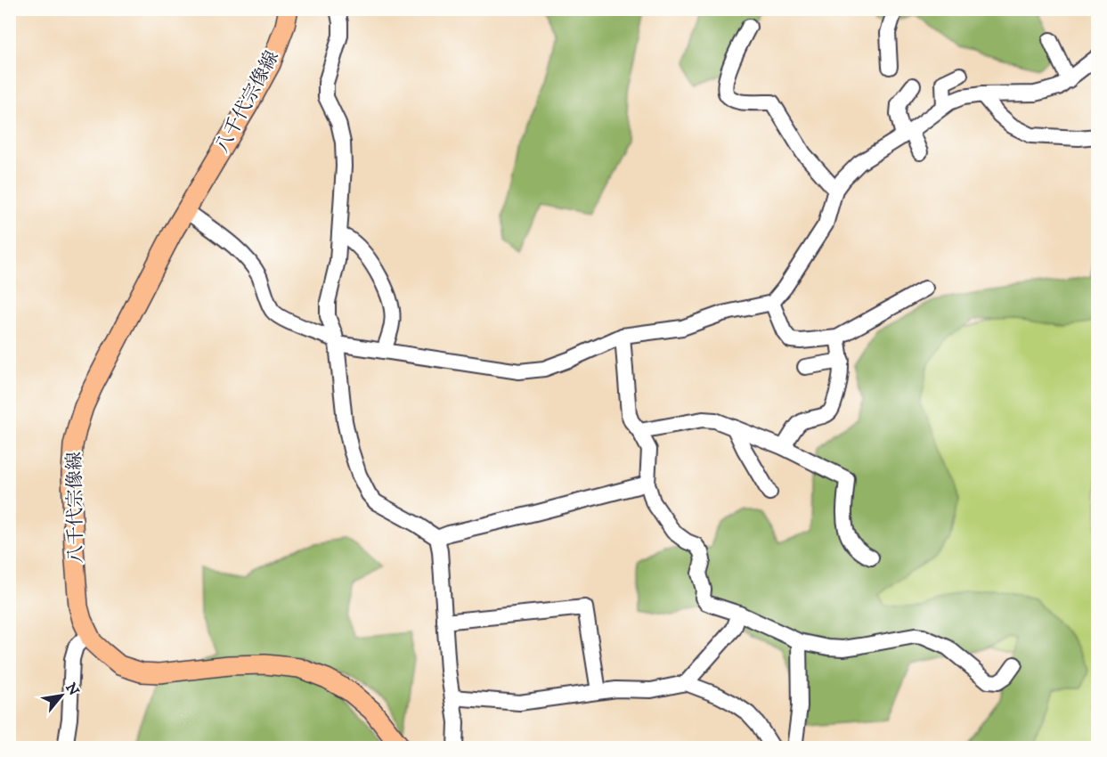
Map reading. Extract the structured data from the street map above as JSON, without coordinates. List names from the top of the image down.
{
  "streets": {
    "main road": ["八千代宗像線"]
  },
  "north": "top right"
}
